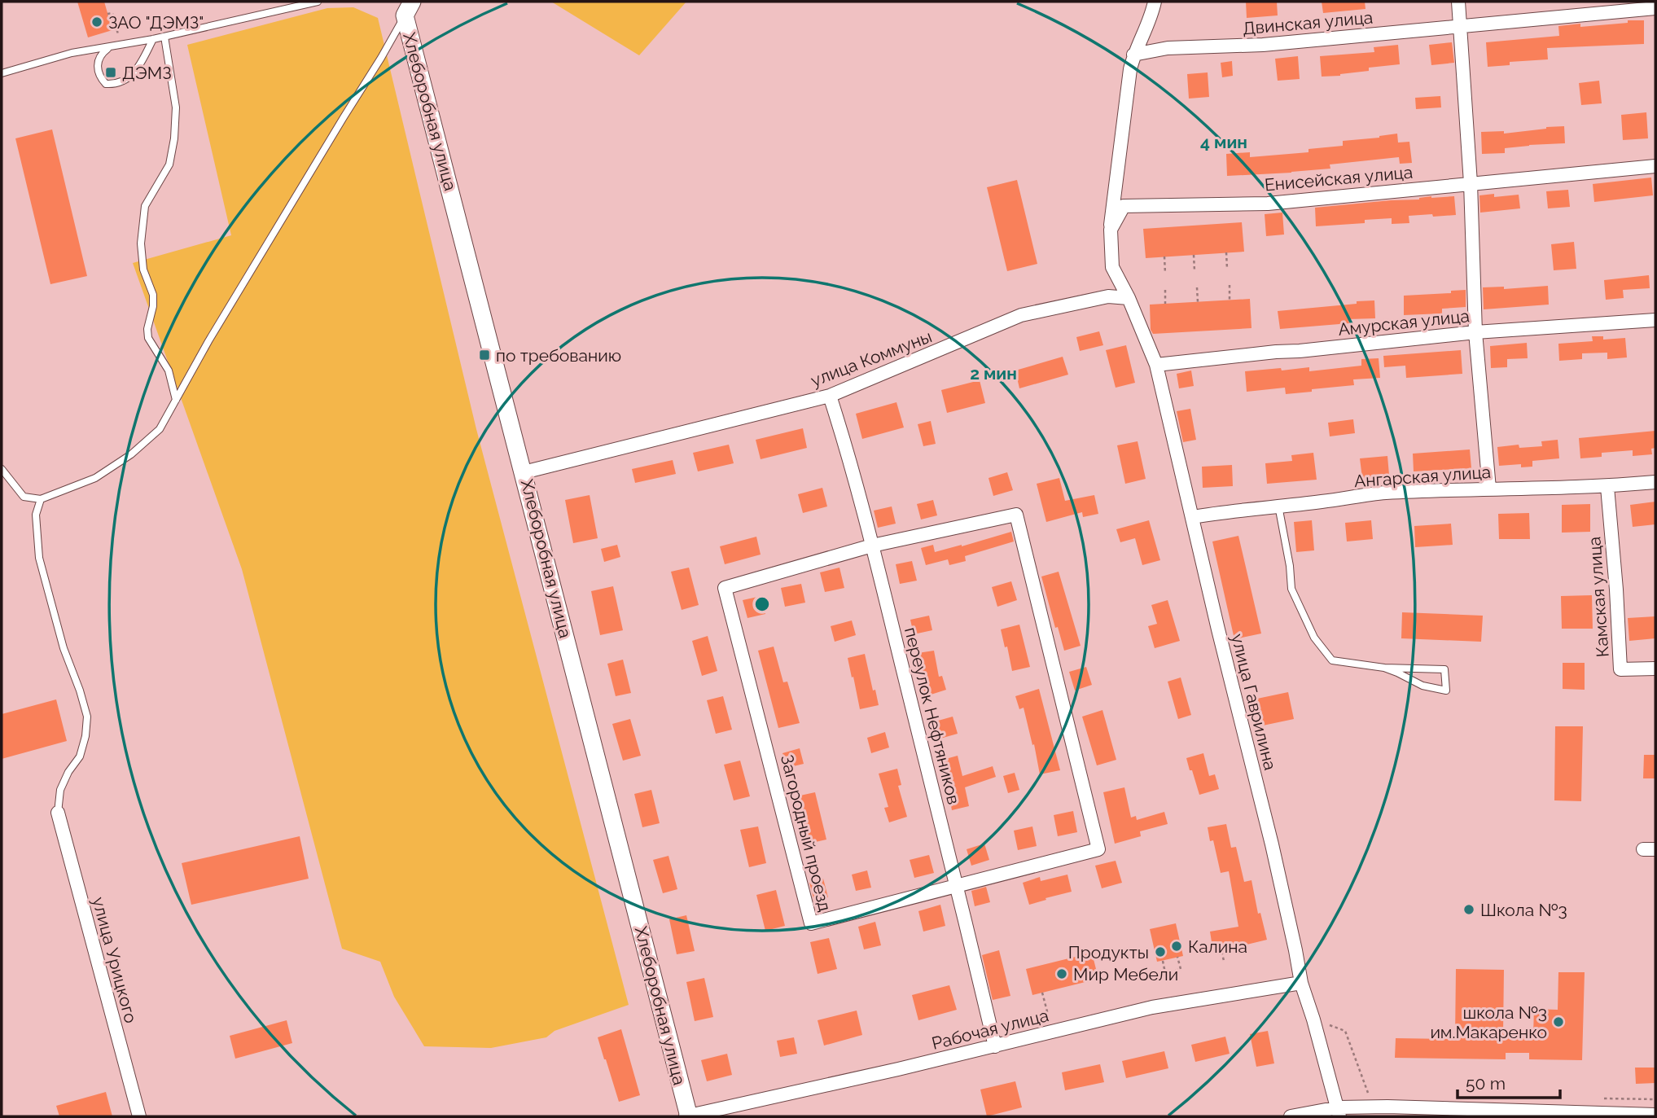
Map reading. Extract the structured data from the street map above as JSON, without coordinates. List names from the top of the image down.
{
  "streets": {
    "main road": ["Хлеборобная улица"],
    "street": [
      "Двинская улица",
      "Енисейская улица",
      "Амурская улица",
      "улица Коммуны",
      "Ангарская улица",
      "Камская улица",
      "улица Гаврилина",
      "переулок Нефтяников",
      "Загородный проезд",
      "улица Урицкого",
      "Рабочая улица"
    ]
  },
  "crossings": [
    ["Хлеборобная улица", "улица Коммуны"],
    ["Хлеборобная улица", "Рабочая улица"],
    ["Амурская улица", "улица Гаврилина"],
    ["улица Коммуны", "улица Гаврилина"],
    ["улица Коммуны", "переулок Нефтяников"],
    ["Ангарская улица", "Камская улица"],
    ["Ангарская улица", "улица Гаврилина"],
    ["улица Гаврилина", "Рабочая улица"],
    ["переулок Нефтяников", "Загородный проезд"],
    ["переулок Нефтяников", "Рабочая улица"]
  ],
  "places": {
    "other": [
      "ЗАО \"ДЭМЗ\"",
      "Школа №3",
      "Калина",
      "Продукты",
      "Мир Мебели",
      "школа №3 им.Макаренко"
    ],
    "transit": ["ДЭМЗ", "по требованию"]
  },
  "scale_bar": "50 m",
  "rings": ["4 мин", "2 мин"]
}
